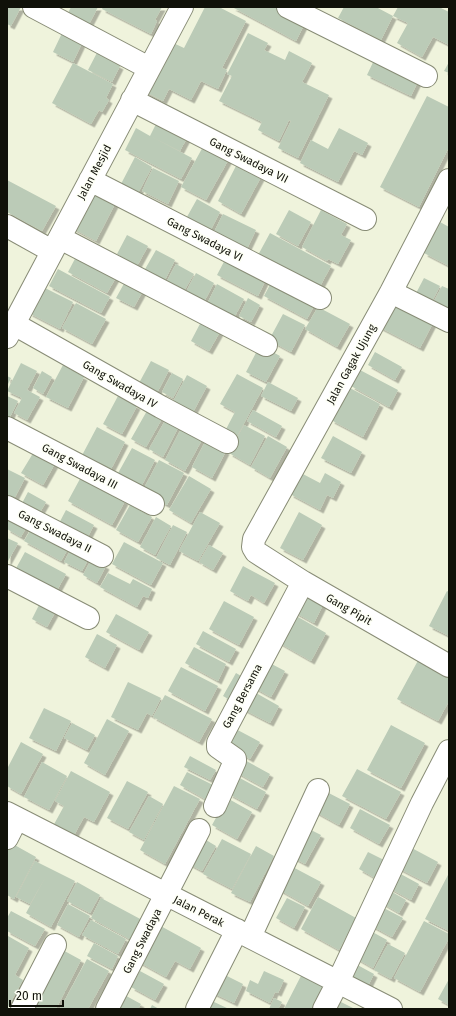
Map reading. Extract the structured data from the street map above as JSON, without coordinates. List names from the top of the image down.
{
  "streets": {
    "street": [
      "Gang Swadaya VII",
      "Jalan Mesjid",
      "Gang Swadaya VI",
      "Jalan Gagak Ujung",
      "Gang Swadaya IV",
      "Gang Swadaya III",
      "Gang Swadaya II",
      "Gang Pipit",
      "Gang Bersama",
      "Jalan Perak",
      "Gang Swadaya"
    ]
  },
  "crossings": [
    ["Gang Swadaya VII", "Jalan Mesjid"],
    ["Jalan Mesjid", "Gang Swadaya VI"],
    ["Jalan Mesjid", "Gang Swadaya IV"],
    ["Jalan Gagak Ujung", "Gang Pipit"],
    ["Gang Pipit", "Gang Bersama"],
    ["Jalan Perak", "Gang Swadaya"]
  ],
  "scale_bar": "20 m"
}
